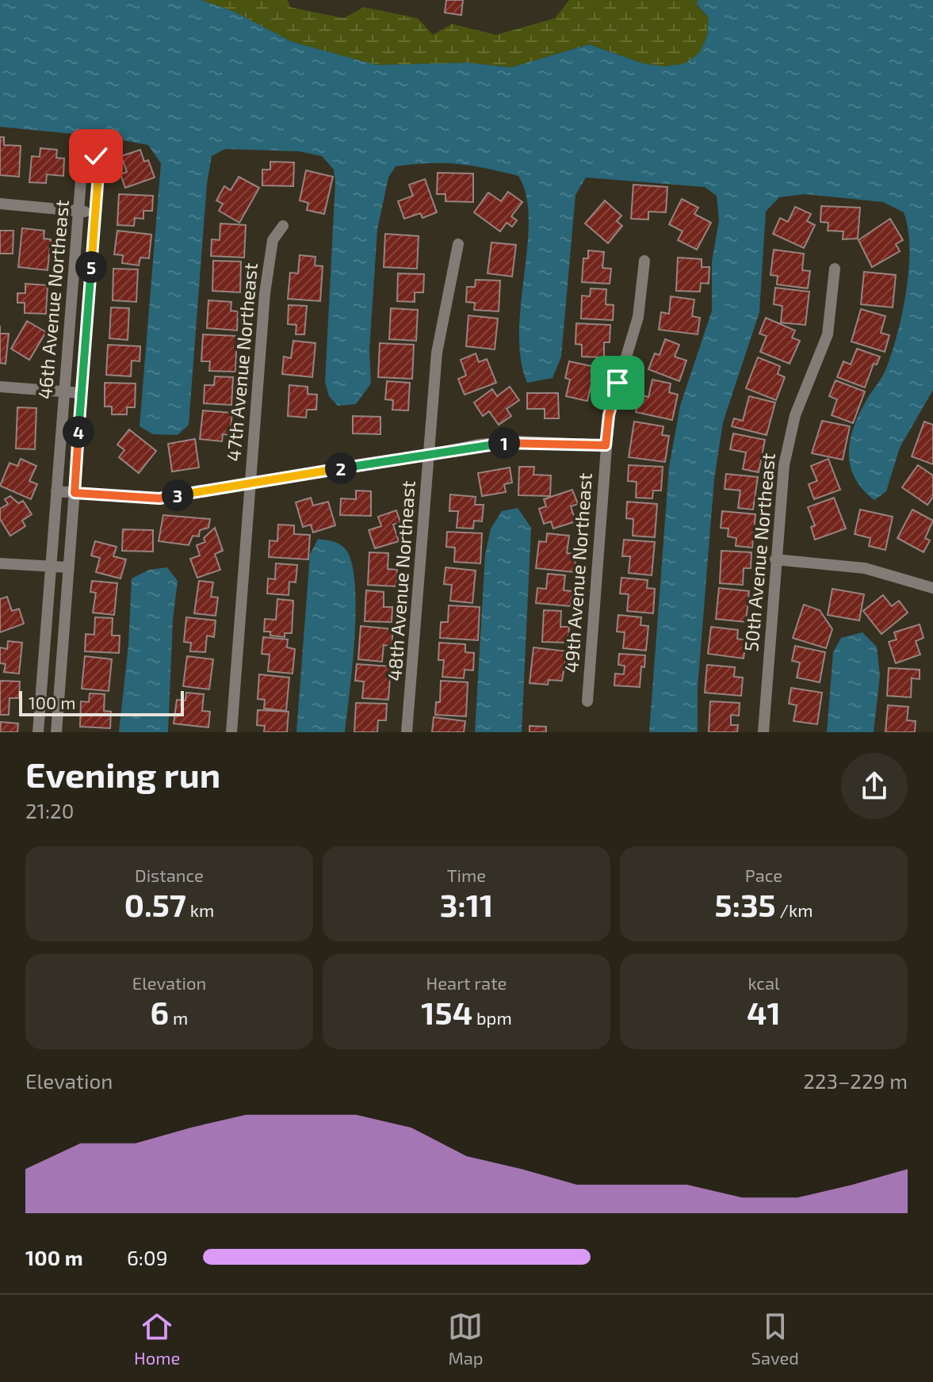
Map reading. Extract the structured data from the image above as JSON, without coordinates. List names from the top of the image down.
{
  "streets": {
    "street": [
      "46th Avenue Northeast",
      "47th Avenue Northeast",
      "50th Avenue Northeast",
      "49th Avenue Northeast",
      "48th Avenue Northeast"
    ]
  },
  "scale_bar": "100 m",
  "page": {
    "pins": [
      "5",
      "4",
      "1",
      "2",
      "3"
    ],
    "scale": "100 m",
    "heading": ["Evening run", "21:20"],
    "stats": [
      ["Distance", "0.57 km"],
      ["Time", "3:11"],
      ["Pace", "5:35 /km"],
      ["Elevation", "6 m"],
      ["Heart rate", "154 bpm"],
      ["kcal", "41"]
    ],
    "chart": ["Elevation", "223–229 m"],
    "list": [
      {
        "name": "100 m",
        "note": "6:09"
      }
    ],
    "tabs": ["Home", "Map", "Saved"]
  }
}
